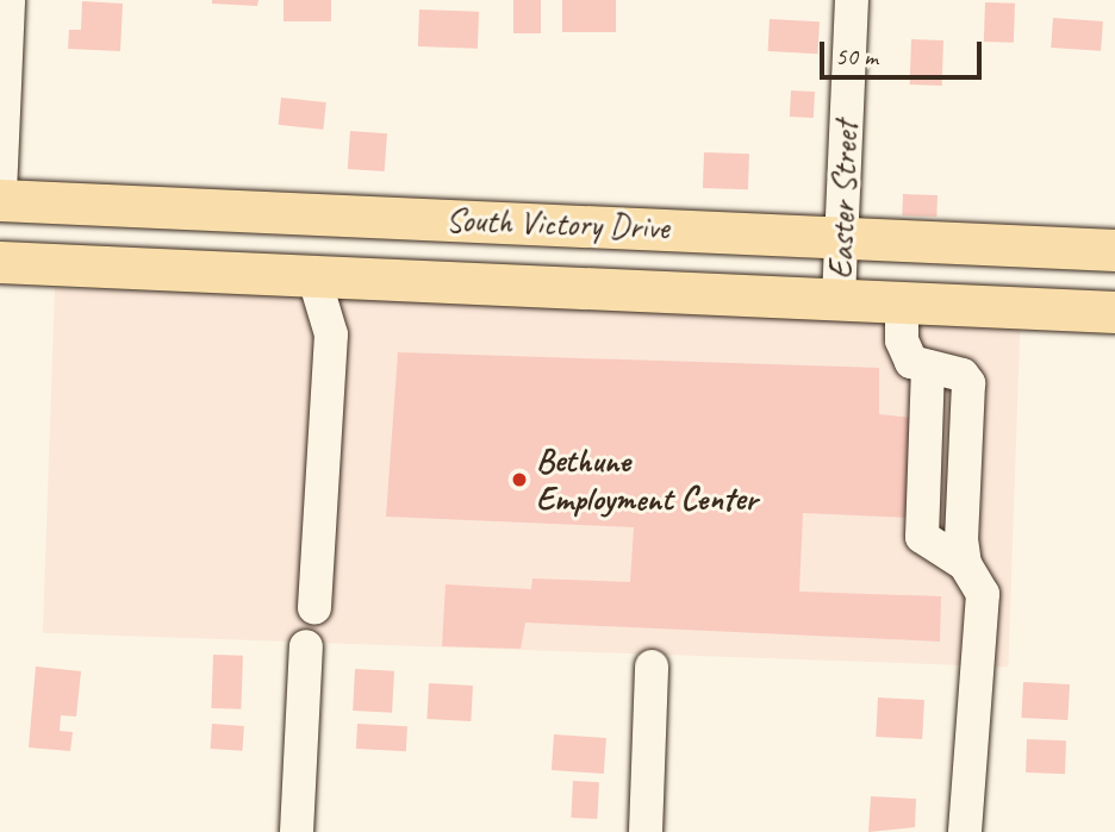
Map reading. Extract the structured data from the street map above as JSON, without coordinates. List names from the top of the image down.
{
  "streets": {
    "main road": ["South Victory Drive"],
    "street": ["Easter Street"]
  },
  "crossings": [
    ["Easter Street", "South Victory Drive"]
  ],
  "places": ["Bethune Employment Center"],
  "scale_bar": "50 m"
}
